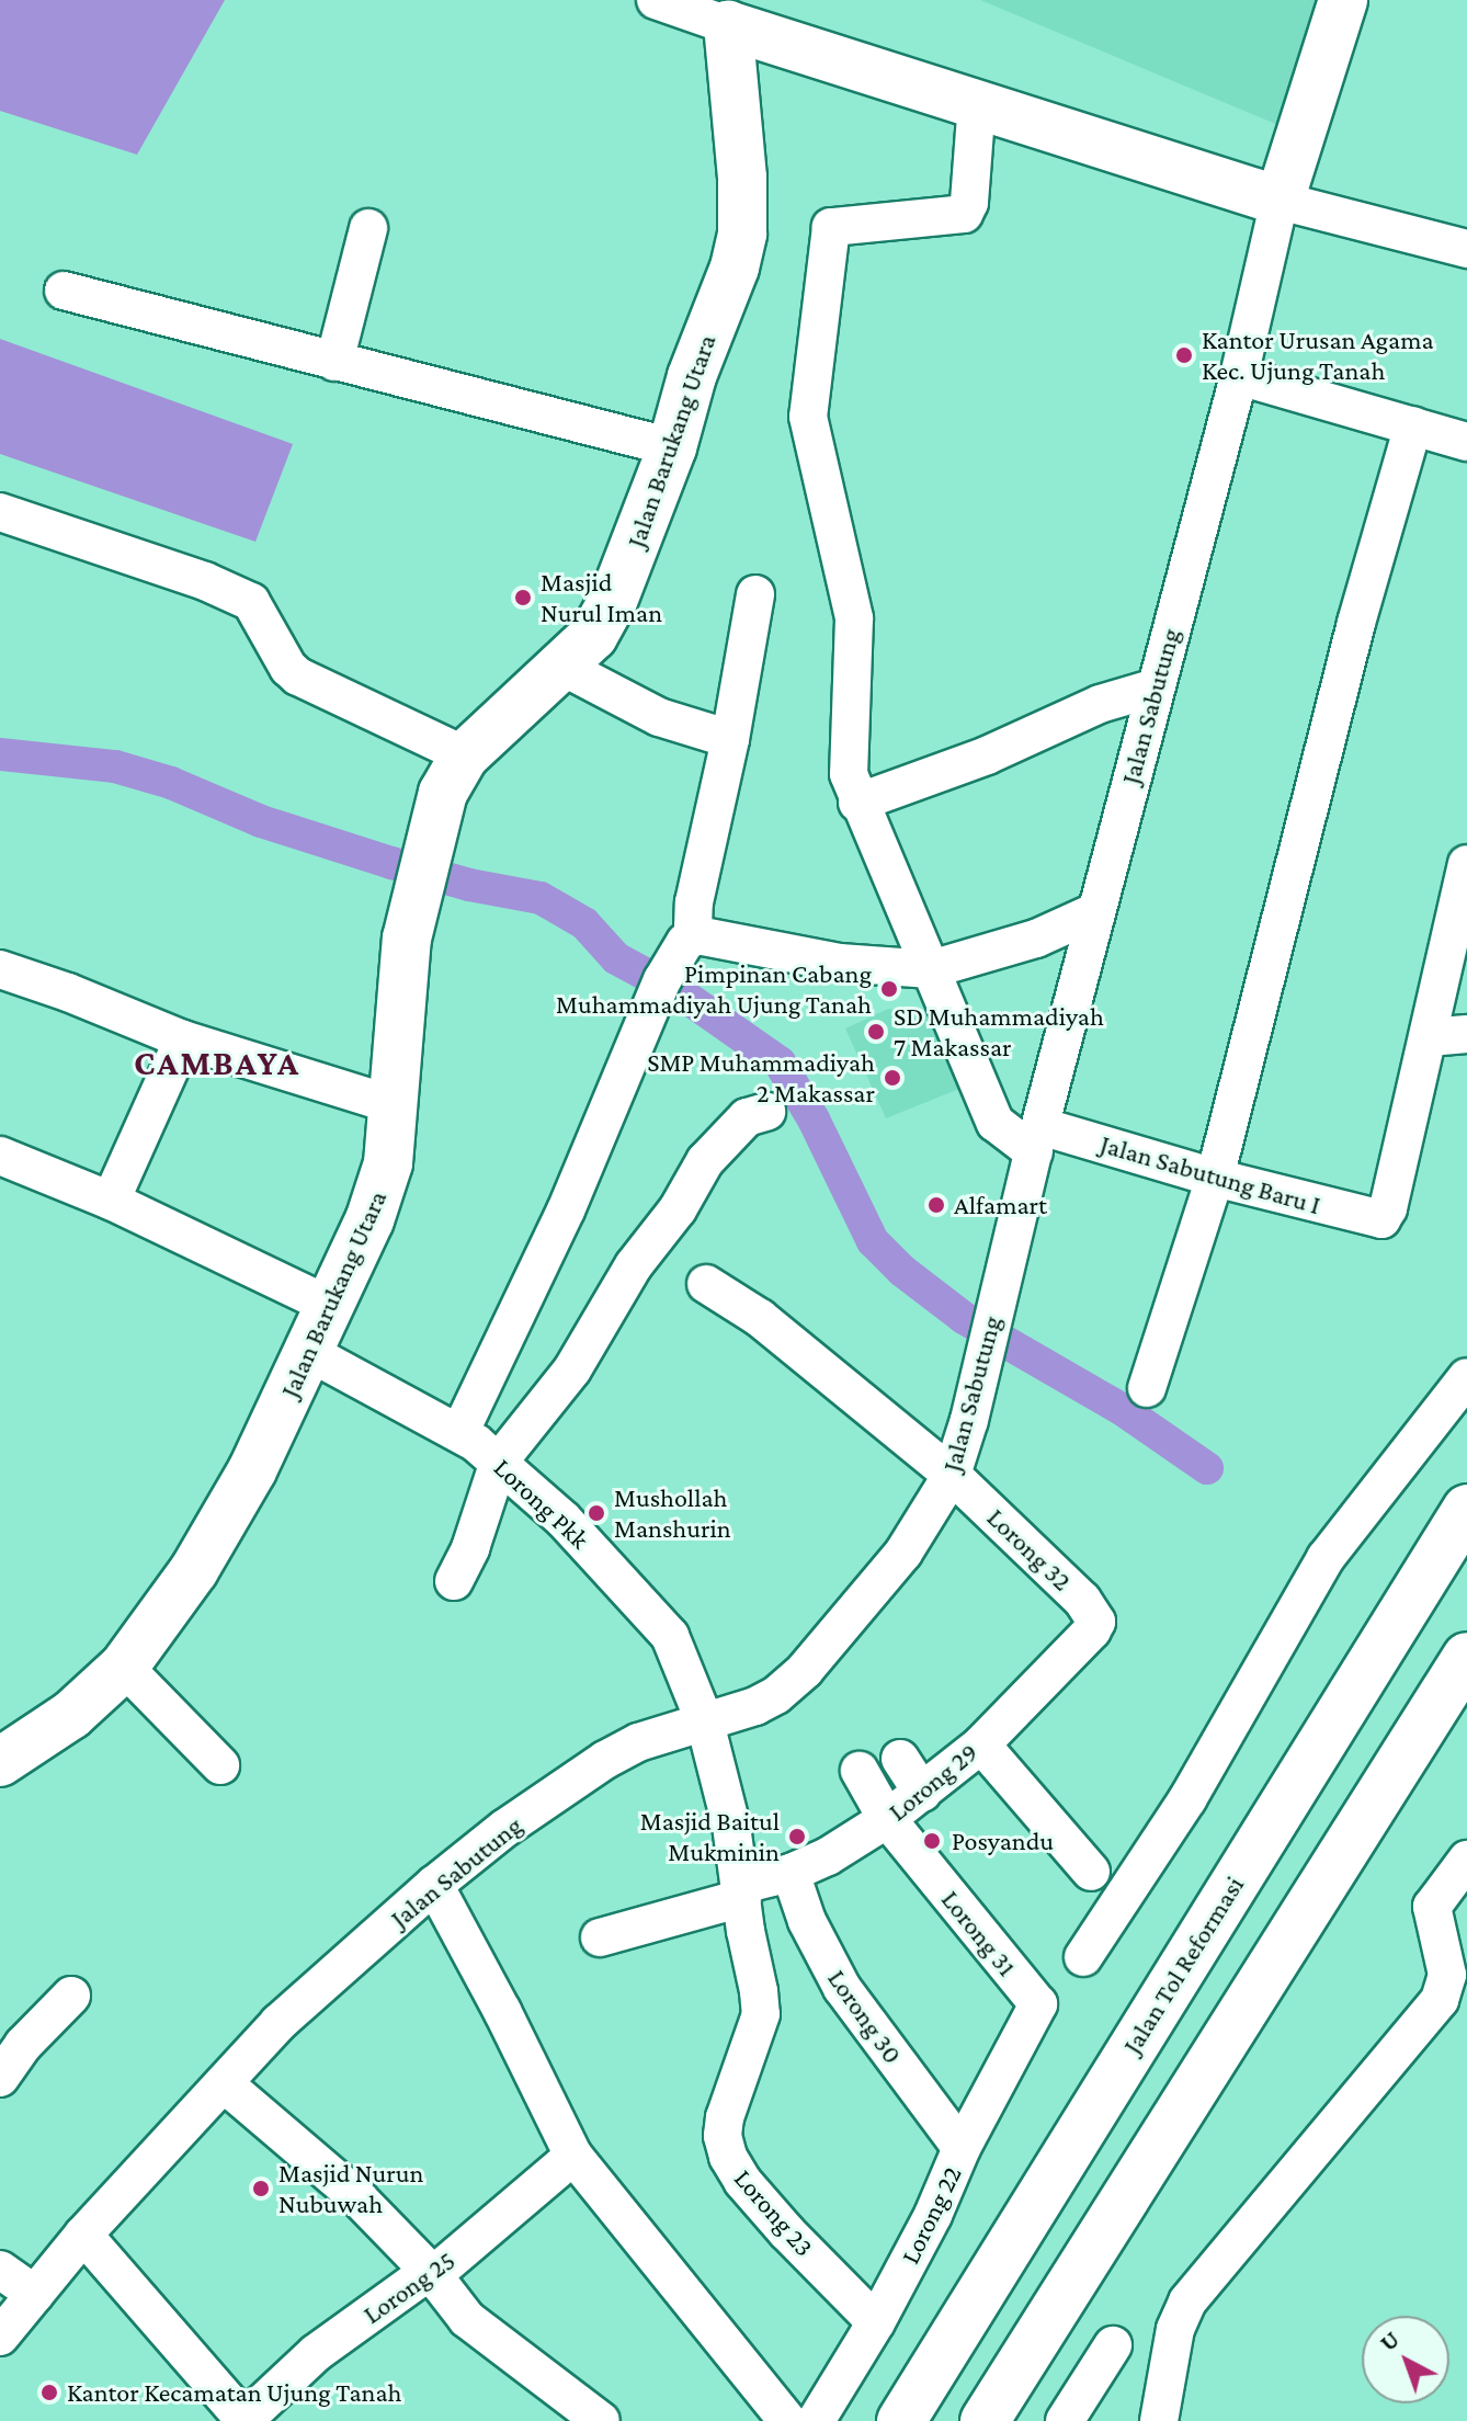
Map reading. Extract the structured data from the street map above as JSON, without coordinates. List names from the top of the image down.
{
  "streets": {
    "main road": ["Jalan Barukang Utara", "Jalan Tol Reformasi"],
    "street": [
      "Jalan Sabutung",
      "Jalan Sabutung Baru I",
      "Lorong Pkk",
      "Lorong 32",
      "Lorong 29",
      "Lorong 31",
      "Lorong 30",
      "Lorong 23",
      "Lorong 22",
      "Lorong 25"
    ]
  },
  "crossings": [
    ["Jalan Barukang Utara", "Lorong Pkk"],
    ["Jalan Sabutung", "Jalan Sabutung Baru I"],
    ["Jalan Sabutung", "Lorong Pkk"],
    ["Jalan Sabutung", "Lorong 32"],
    ["Lorong Pkk", "Lorong 29"],
    ["Lorong Pkk", "Lorong 23"],
    ["Lorong 32", "Lorong 29"],
    ["Lorong 29", "Lorong 31"],
    ["Lorong 29", "Lorong 30"],
    ["Lorong 29", "Lorong 23"],
    ["Lorong 31", "Lorong 22"],
    ["Lorong 30", "Lorong 22"],
    ["Lorong 23", "Lorong 22"]
  ],
  "districts": ["CAMBAYA"],
  "places": [
    "Kantor Urusan Agama Kec. Ujung Tanah",
    "Masjid Nurul Iman",
    "Pimpinan Cabang Muhammadiyah Ujung Tanah",
    "SD Muhammadiyah 7 Makassar",
    "SMP Muhammadiyah 2 Makassar",
    "Alfamart",
    "Mushollah Manshurin",
    "Masjid Baitul Mukminin",
    "Posyandu",
    "Masjid Nurun Nubuwah",
    "Kantor Kecamatan Ujung Tanah"
  ],
  "north": "top left"
}
